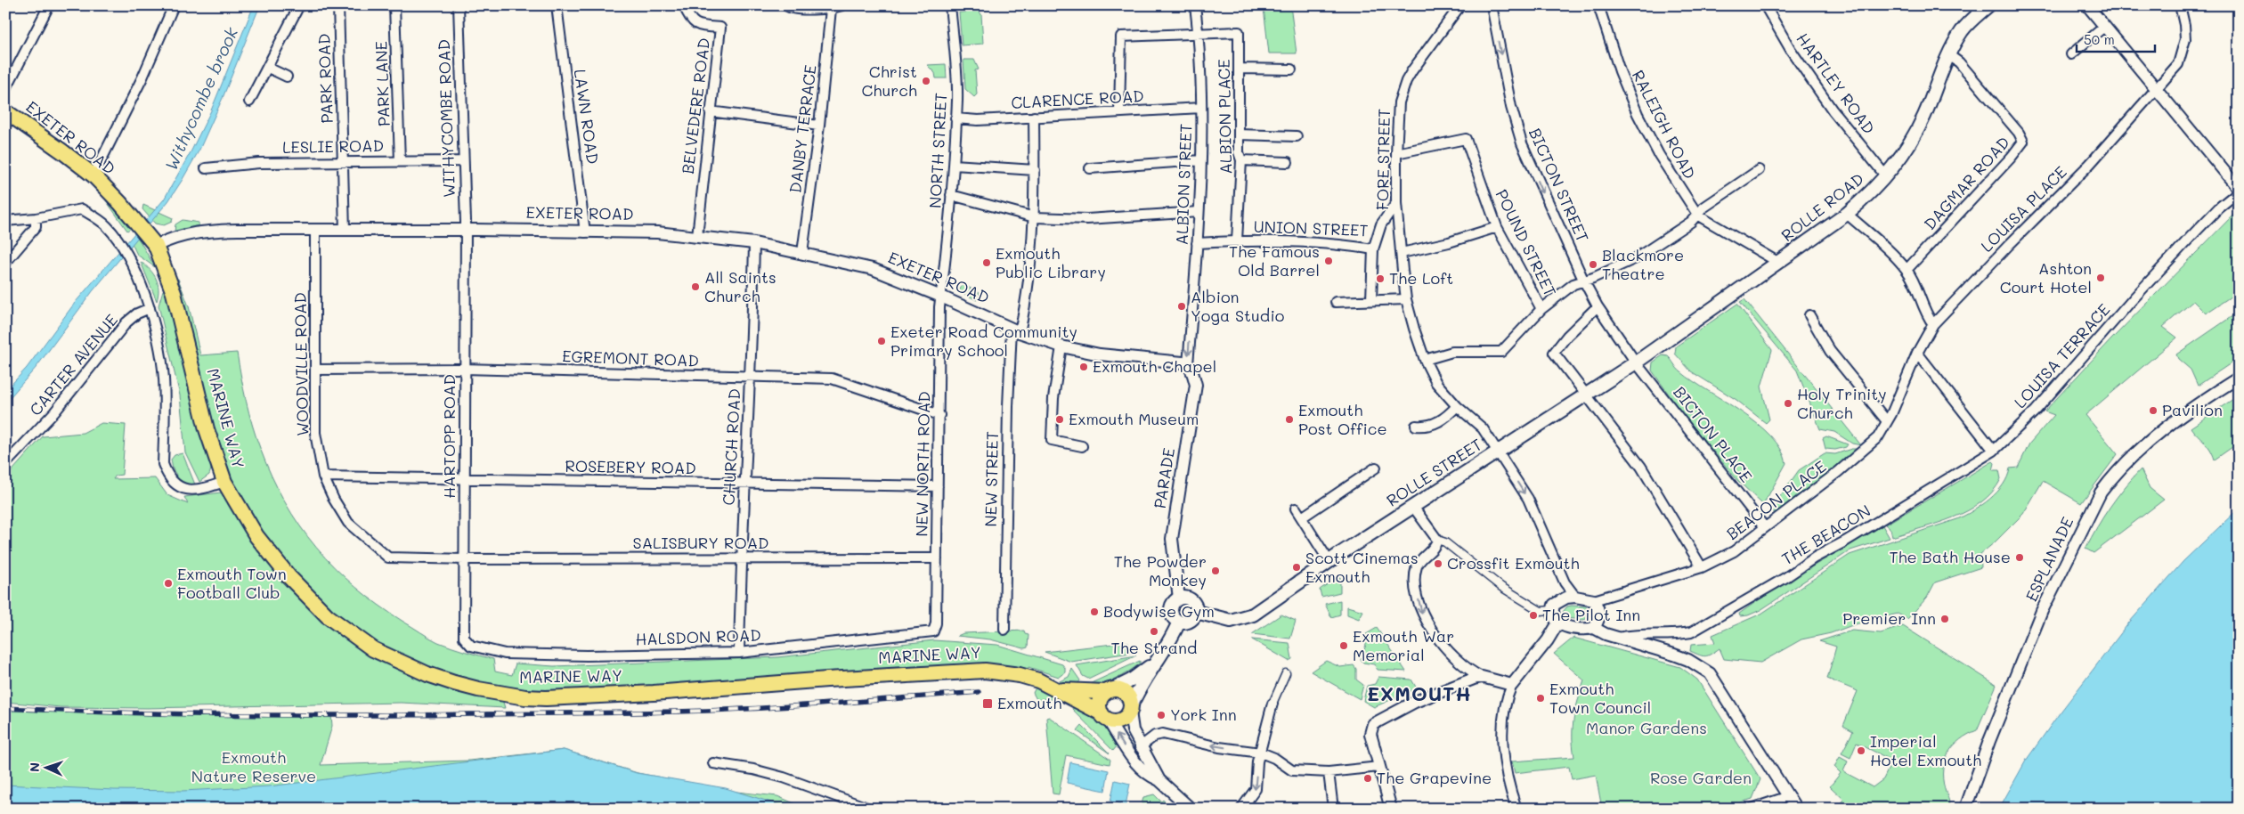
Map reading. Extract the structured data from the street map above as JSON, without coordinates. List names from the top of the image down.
{
  "streets": {
    "highway": ["EXETER ROAD", "MARINE WAY"],
    "main road": ["ROLLE ROAD", "ROLLE STREET"],
    "street": [
      "PARK ROAD",
      "PARK LANE",
      "HARTLEY ROAD",
      "CLARENCE ROAD",
      "BELVEDERE ROAD",
      "LAWN ROAD",
      "ALBION PLACE",
      "WITHYCOMBE ROAD",
      "RALEIGH ROAD",
      "DANBY TERRACE",
      "LESLIE ROAD",
      "NORTH STREET",
      "FORE STREET",
      "DAGMAR ROAD",
      "ALBION STREET",
      "BICTON STREET",
      "LOUISA PLACE",
      "UNION STREET",
      "POUND STREET",
      "LOUISA TERRACE",
      "EGREMONT ROAD",
      "WOODVILLE ROAD",
      "CARTER AVENUE",
      "BICTON PLACE",
      "HARTOPP ROAD",
      "CHURCH ROAD",
      "NEW NORTH ROAD",
      "ROSEBERY ROAD",
      "PARADE",
      "NEW STREET",
      "BEACON PLACE",
      "THE BEACON",
      "SALISBURY ROAD",
      "ESPLANADE",
      "HALSDON ROAD"
    ]
  },
  "crossings": [
    ["PARK ROAD", "EXETER ROAD"],
    ["PARK ROAD", "LESLIE ROAD"],
    ["PARK LANE", "LESLIE ROAD"],
    ["HARTLEY ROAD", "ROLLE ROAD"],
    ["CLARENCE ROAD", "NORTH STREET"],
    ["CLARENCE ROAD", "ALBION STREET"],
    ["CLARENCE ROAD", "NEW STREET"],
    ["BELVEDERE ROAD", "EXETER ROAD"],
    ["LAWN ROAD", "EXETER ROAD"],
    ["ALBION PLACE", "ALBION STREET"],
    ["ALBION PLACE", "UNION STREET"],
    ["WITHYCOMBE ROAD", "EXETER ROAD"],
    ["WITHYCOMBE ROAD", "LESLIE ROAD"],
    ["WITHYCOMBE ROAD", "HARTOPP ROAD"],
    ["RALEIGH ROAD", "ROLLE ROAD"],
    ["DANBY TERRACE", "EXETER ROAD"],
    ["EXETER ROAD", "NORTH STREET"],
    ["EXETER ROAD", "ALBION STREET"],
    ["EXETER ROAD", "WOODVILLE ROAD"],
    ["EXETER ROAD", "MARINE WAY"],
    ["EXETER ROAD", "HARTOPP ROAD"],
    ["EXETER ROAD", "CHURCH ROAD"],
    ["EXETER ROAD", "NEW NORTH ROAD"],
    ["EXETER ROAD", "PARADE"],
    ["EXETER ROAD", "NEW STREET"],
    ["NORTH STREET", "NEW NORTH ROAD"],
    ["FORE STREET", "UNION STREET"],
    ["FORE STREET", "POUND STREET"],
    ["FORE STREET", "ROLLE STREET"],
    ["FORE STREET", "BEACON PLACE"],
    ["DAGMAR ROAD", "ROLLE ROAD"],
    ["ALBION STREET", "UNION STREET"],
    ["ALBION STREET", "PARADE"],
    ["BICTON STREET", "ROLLE ROAD"],
    ["BICTON STREET", "BICTON PLACE"],
    ["BICTON STREET", "ROLLE STREET"],
    ["ROLLE ROAD", "BICTON PLACE"],
    ["ROLLE ROAD", "ROLLE STREET"],
    ["LOUISA PLACE", "BEACON PLACE"],
    ["LOUISA TERRACE", "THE BEACON"],
    ["EGREMONT ROAD", "WOODVILLE ROAD"],
    ["EGREMONT ROAD", "HARTOPP ROAD"],
    ["EGREMONT ROAD", "CHURCH ROAD"],
    ["EGREMONT ROAD", "NEW NORTH ROAD"],
    ["WOODVILLE ROAD", "HARTOPP ROAD"],
    ["WOODVILLE ROAD", "ROSEBERY ROAD"],
    ["WOODVILLE ROAD", "SALISBURY ROAD"],
    ["BICTON PLACE", "ROLLE STREET"],
    ["BICTON PLACE", "BEACON PLACE"],
    ["HARTOPP ROAD", "ROSEBERY ROAD"],
    ["HARTOPP ROAD", "SALISBURY ROAD"],
    ["HARTOPP ROAD", "HALSDON ROAD"],
    ["CHURCH ROAD", "ROSEBERY ROAD"],
    ["CHURCH ROAD", "SALISBURY ROAD"],
    ["CHURCH ROAD", "HALSDON ROAD"],
    ["NEW NORTH ROAD", "ROSEBERY ROAD"],
    ["NEW NORTH ROAD", "SALISBURY ROAD"],
    ["NEW NORTH ROAD", "HALSDON ROAD"],
    ["ROLLE STREET", "PARADE"]
  ],
  "one_way": ["BICTON STREET"],
  "districts": ["EXMOUTH"],
  "water": ["Withycombe brook"],
  "parks": ["Manor Gardens", "Exmouth Nature Reserve", "Rose Garden"],
  "places": {
    "other": [
      "Christ Church",
      "The Famous Old Barrel",
      "Exmouth Public Library",
      "Blackmore Theatre",
      "Ashton Court Hotel",
      "The Loft",
      "All Saints Church",
      "Albion Yoga Studio",
      "Exeter Road Community Primary School",
      "Exmouth Chapel",
      "Holy Trinity Church",
      "Pavilion",
      "Exmouth Museum",
      "Exmouth Post Office",
      "The Bath House",
      "Crossfit Exmouth",
      "Scott Cinemas Exmouth",
      "The Powder Monkey",
      "Exmouth Town Football Club",
      "Bodywise Gym",
      "The Pilot Inn",
      "Premier Inn",
      "The Strand",
      "Exmouth War Memorial",
      "Exmouth Town Council",
      "York Inn",
      "Imperial Hotel Exmouth",
      "The Grapevine"
    ],
    "transit": ["Exmouth"]
  },
  "scale_bar": "50 m",
  "north": "left"
}
